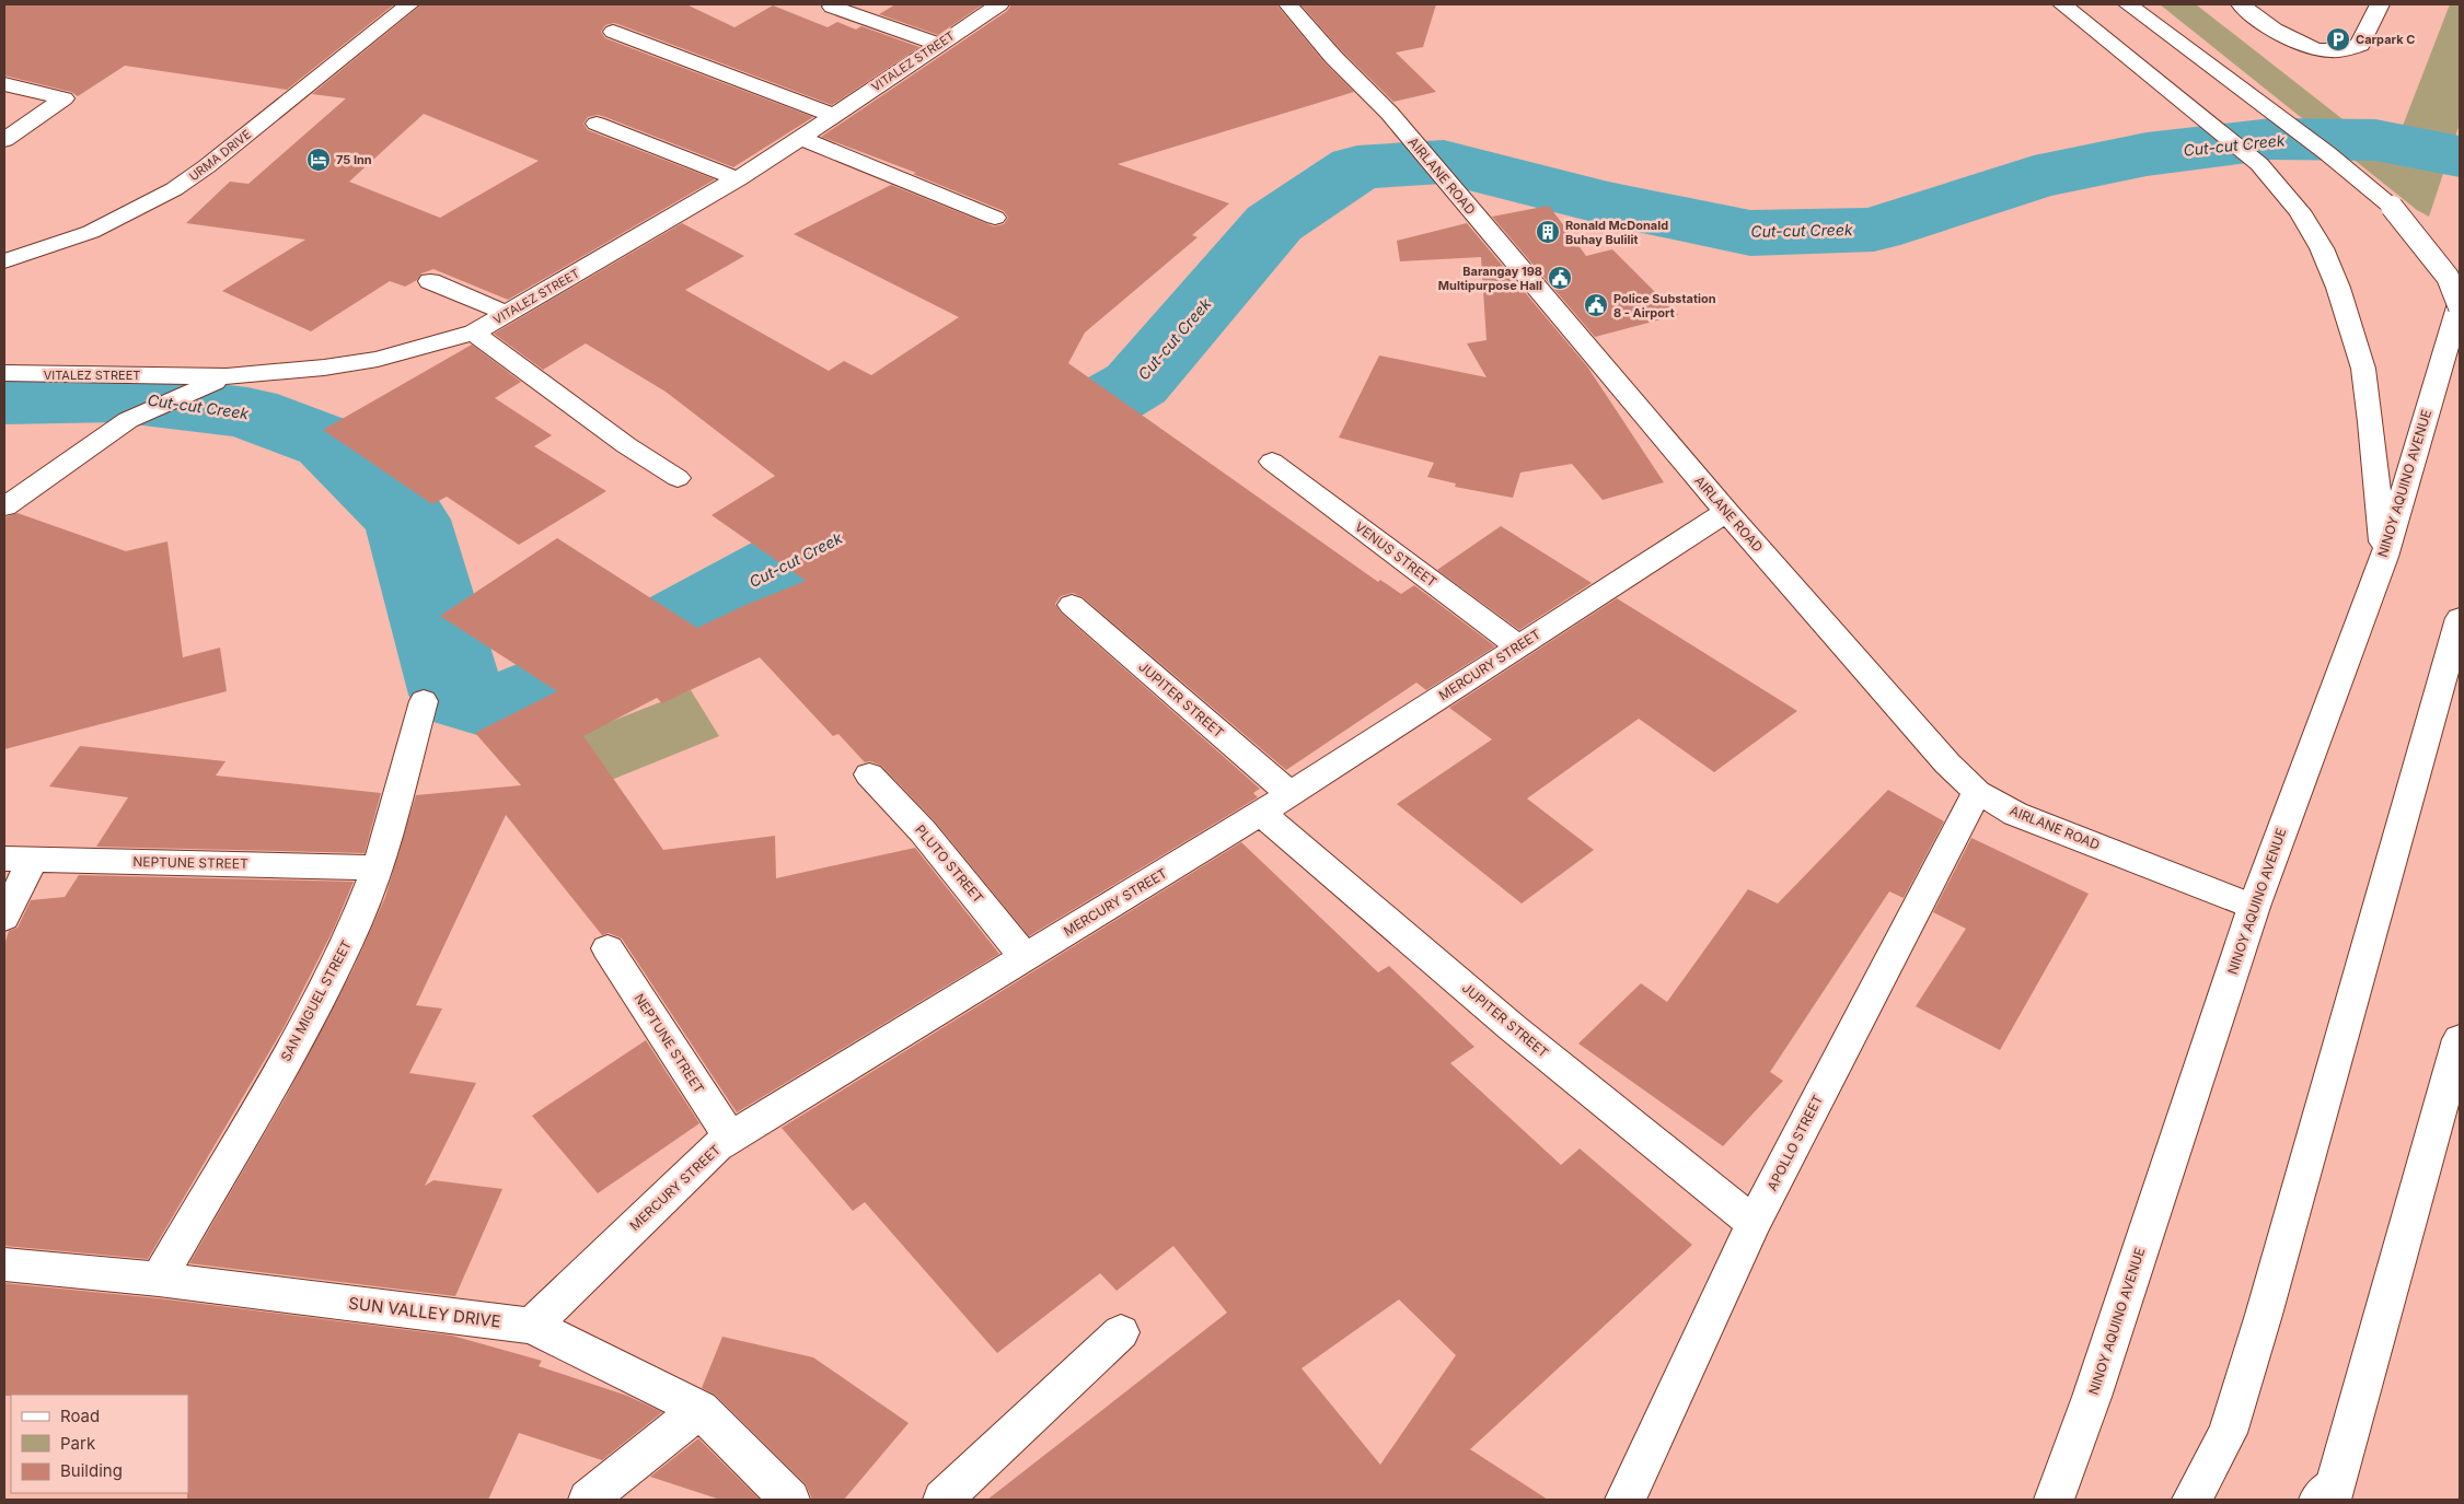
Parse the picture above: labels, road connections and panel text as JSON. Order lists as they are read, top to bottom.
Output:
{
  "streets": {
    "main road": [
      "VITALEZ STREET",
      "URMA DRIVE",
      "AIRLANE ROAD",
      "NINOY AQUINO AVENUE",
      "VENUS STREET",
      "MERCURY STREET",
      "JUPITER STREET",
      "NEPTUNE STREET",
      "PLUTO STREET",
      "SAN MIGUEL STREET",
      "APOLLO STREET",
      "SUN VALLEY DRIVE"
    ]
  },
  "crossings": [
    ["AIRLANE ROAD", "NINOY AQUINO AVENUE"],
    ["AIRLANE ROAD", "MERCURY STREET"],
    ["AIRLANE ROAD", "APOLLO STREET"],
    ["VENUS STREET", "MERCURY STREET"],
    ["MERCURY STREET", "JUPITER STREET"],
    ["MERCURY STREET", "NEPTUNE STREET"],
    ["MERCURY STREET", "PLUTO STREET"],
    ["MERCURY STREET", "SUN VALLEY DRIVE"],
    ["JUPITER STREET", "APOLLO STREET"],
    ["NEPTUNE STREET", "SAN MIGUEL STREET"],
    ["SAN MIGUEL STREET", "SUN VALLEY DRIVE"]
  ],
  "water": ["Cut-cut Creek"],
  "places": {
    "parking": ["Carpark C"],
    "hotel": ["75 Inn"],
    "building": ["Ronald McDonald Buhay Bulilit"],
    "public building": ["Barangay 198 Multipurpose Hall", "Police Substation 8 - Airport"]
  },
  "legend": ["Road", "Park", "Building"]
}
